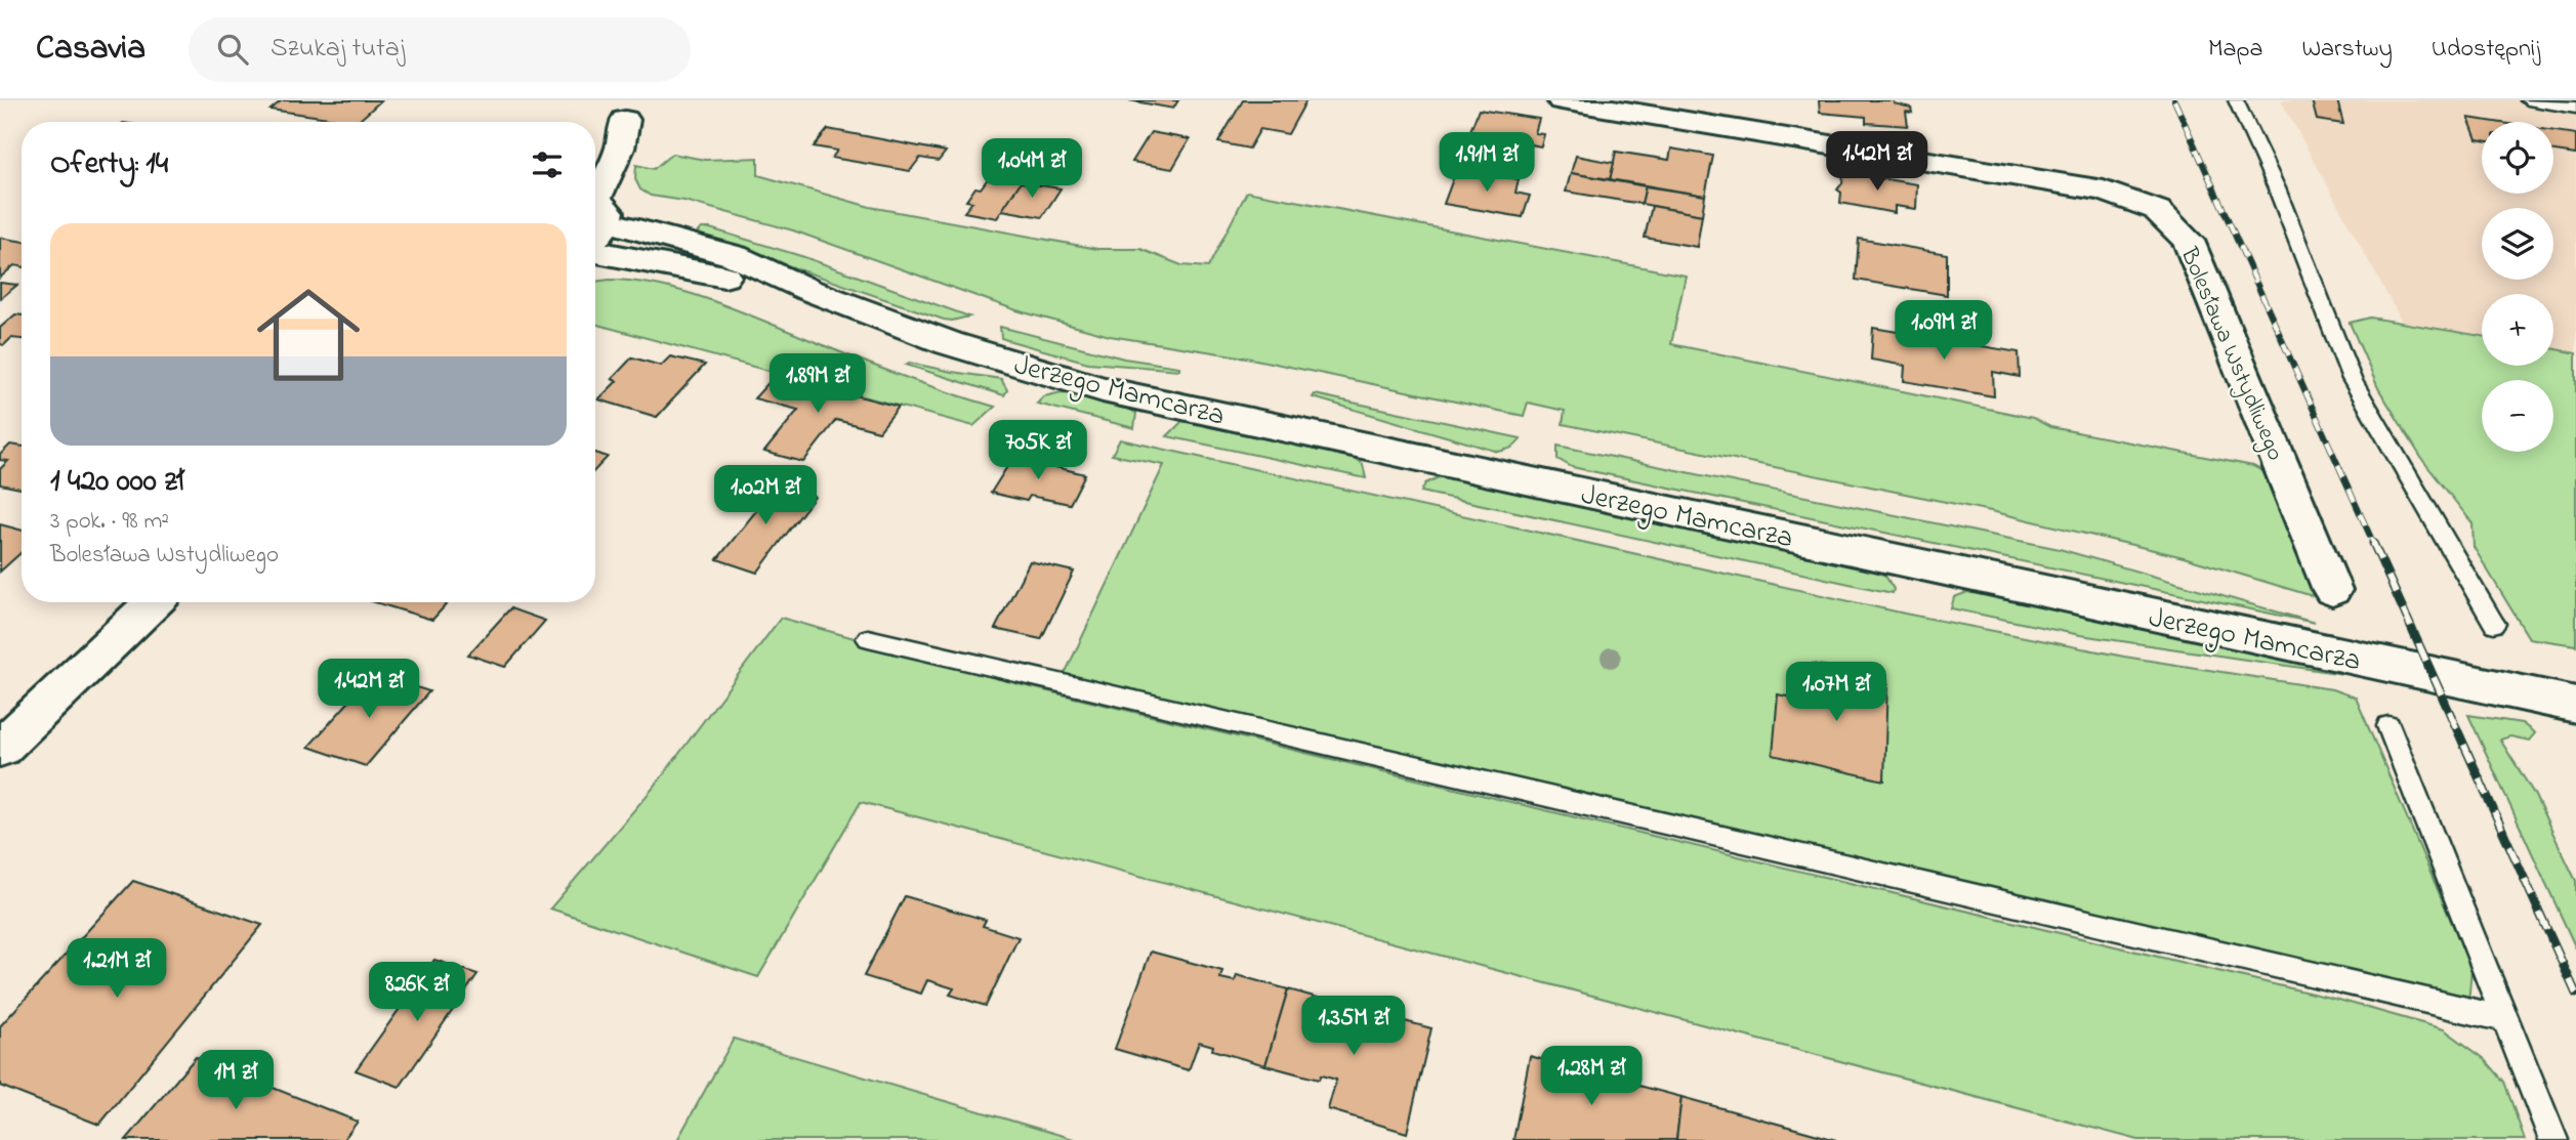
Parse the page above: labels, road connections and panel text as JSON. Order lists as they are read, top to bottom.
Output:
{
  "streets": {
    "street": ["Bolesława Wstydliwego", "Jerzego Mamcarza"]
  },
  "page": {
    "header": "Casavia",
    "search": "Szukaj tutaj",
    "nav": ["Mapa", "Warstwy", "Udostępnij"],
    "map_buttons": ["+", "−"],
    "heading": "Oferty: 14",
    "price": [
      "1.42M zł",
      "1.91M zł",
      "1.04M zł",
      "1.09M zł",
      "1.89M zł",
      "705K zł",
      "1.02M zł",
      "1.42M zł",
      "1.07M zł",
      "1.21M zł",
      "826K zł",
      "1.35M zł",
      "1.28M zł",
      "1M zł"
    ],
    "list": [
      {
        "name": "1 420 000 zł",
        "note": "3 pok. · 98 m² · Bolesława Wstydliwego"
      }
    ]
  }
}
